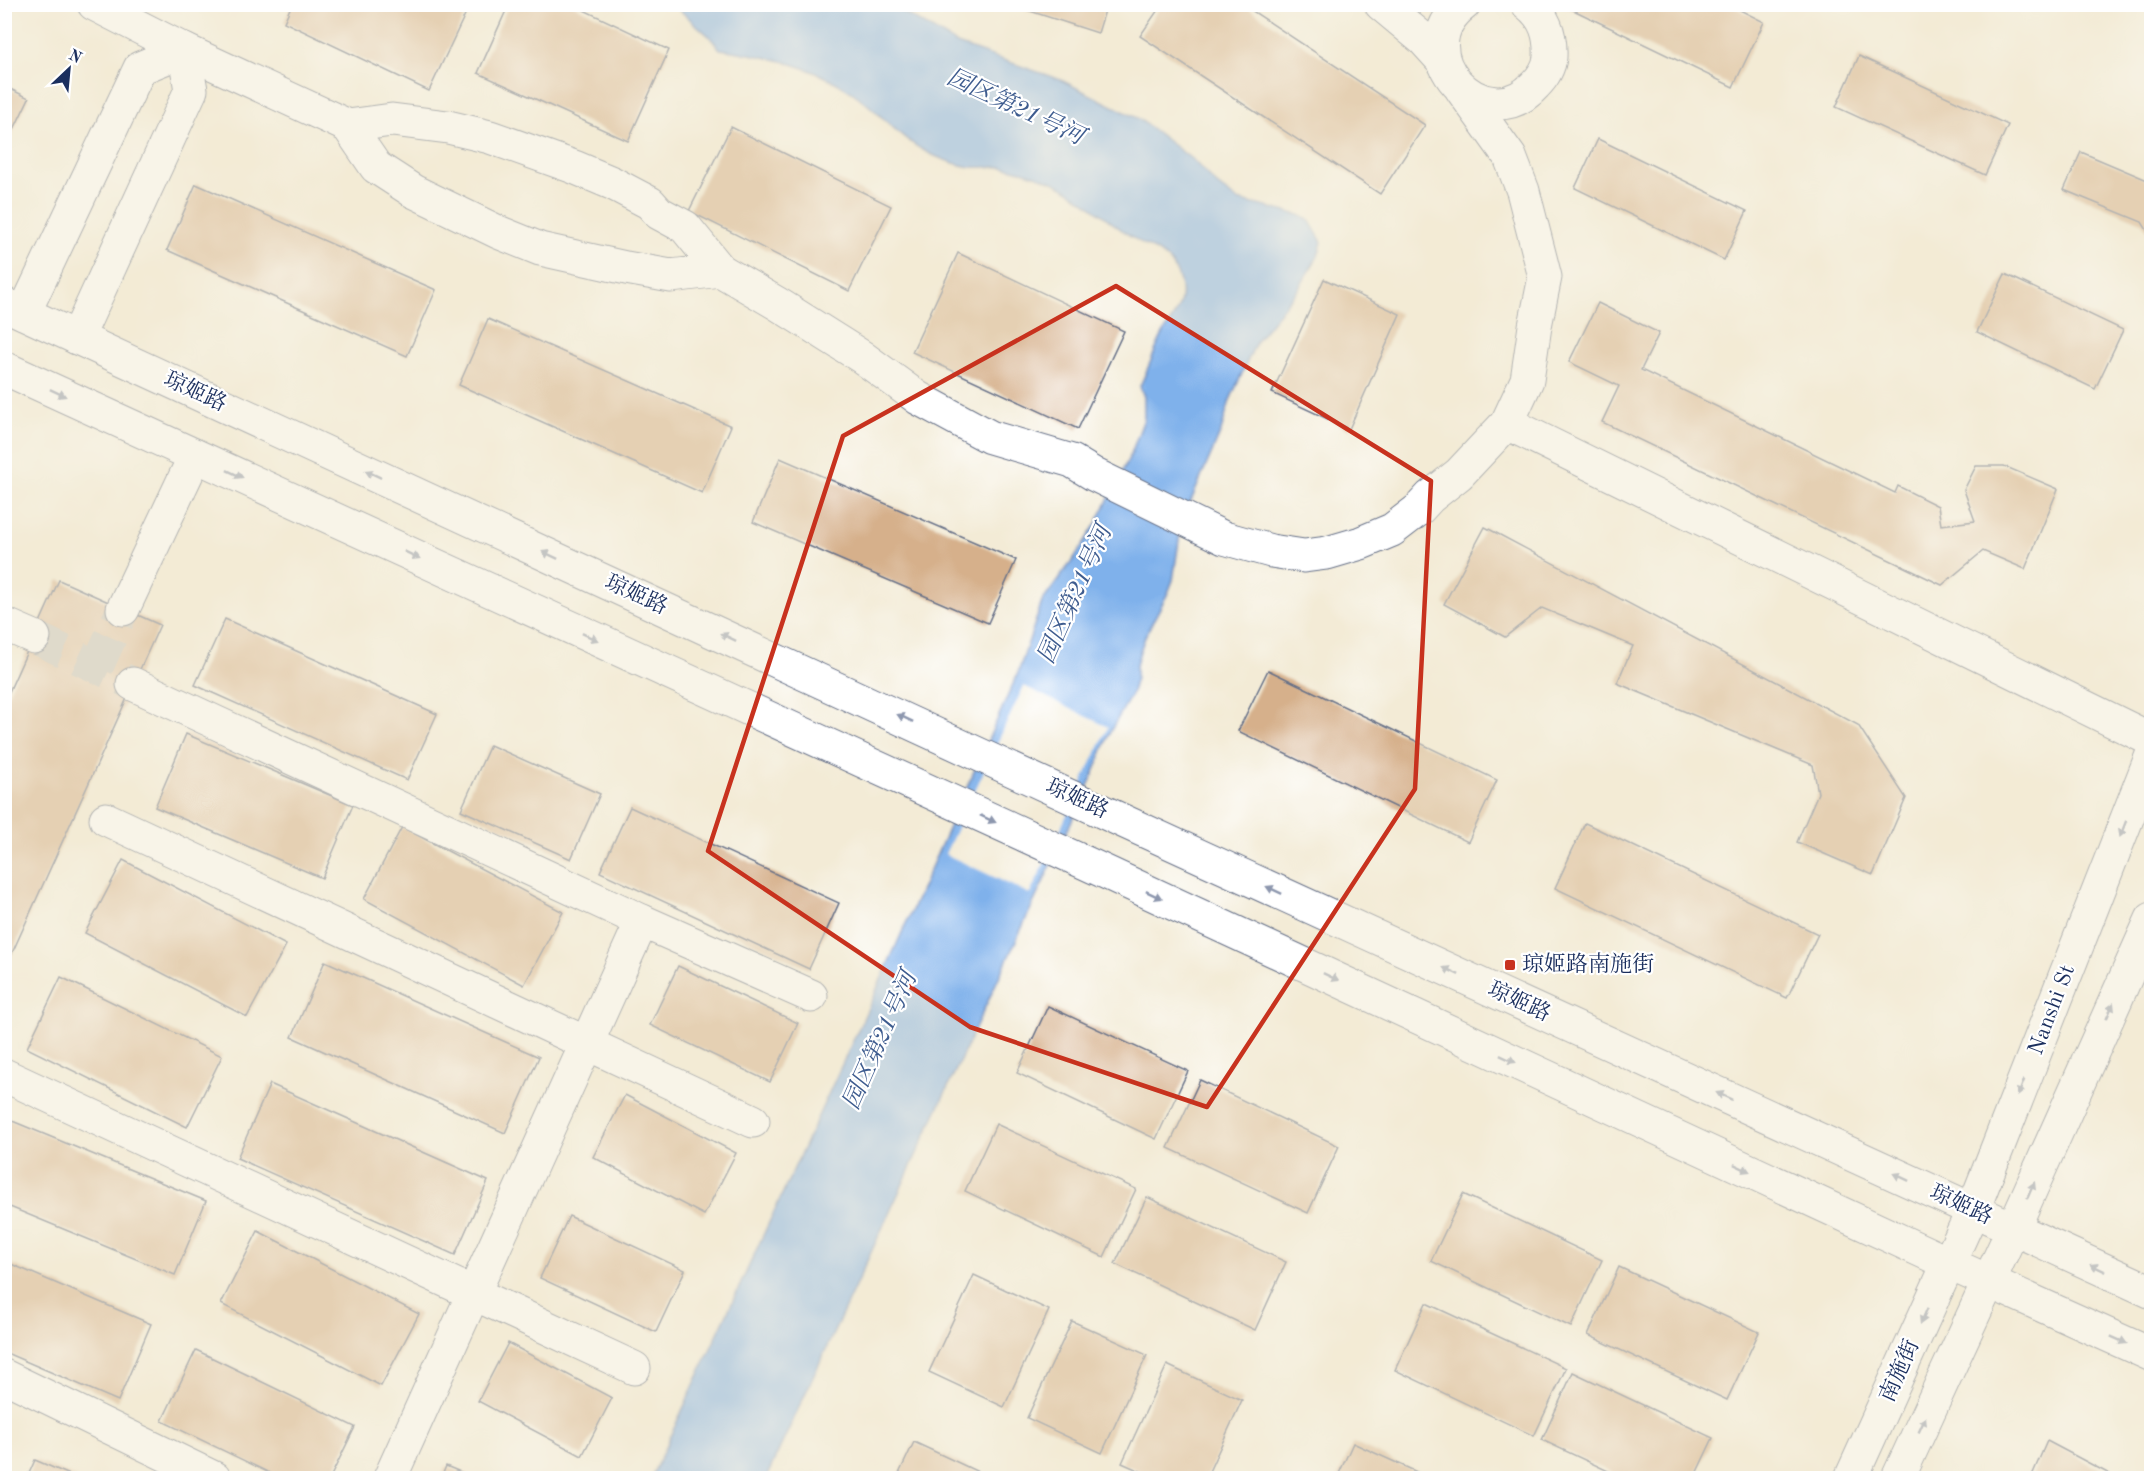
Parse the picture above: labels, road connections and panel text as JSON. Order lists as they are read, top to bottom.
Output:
{
  "streets": {
    "street": ["琼姬路", "Nanshi St", "南施街"]
  },
  "crossings": [
    ["琼姬路", "Nanshi St"],
    ["Nanshi St", "南施街"]
  ],
  "water": ["园区第21号河"],
  "places": {
    "transit": ["琼姬路南施街"]
  },
  "north": "top right"
}
